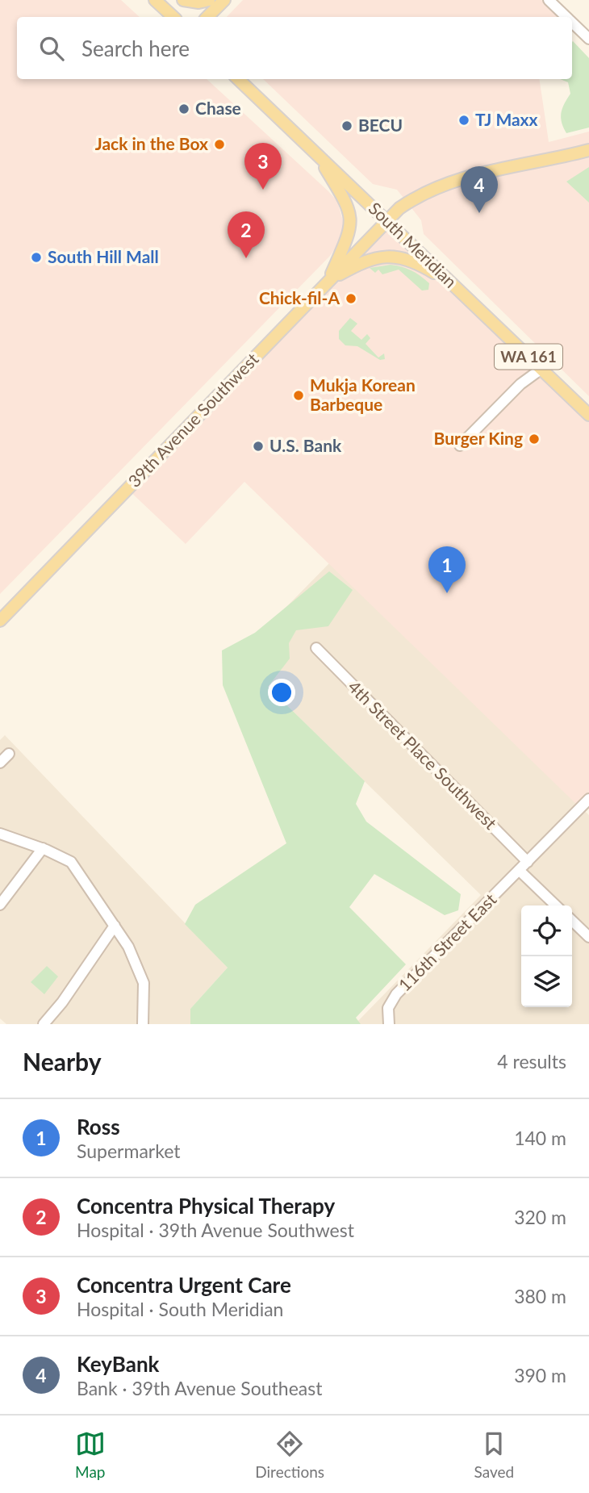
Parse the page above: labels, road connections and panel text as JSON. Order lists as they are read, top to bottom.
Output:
{
  "streets": {
    "main road": ["South Meridian", "WA 161", "39th Avenue Southwest"],
    "street": ["4th Street Place Southwest", "116th Street East"]
  },
  "crossings": [
    ["South Meridian", "39th Avenue Southwest"],
    ["4th Street Place Southwest", "116th Street East"]
  ],
  "places": [
    "Chase",
    "TJ Maxx",
    "BECU",
    "Jack in the Box",
    "South Hill Mall",
    "Chick-fil-A",
    "Mukja Korean Barbeque",
    "Burger King",
    "U.S. Bank"
  ],
  "page": {
    "search": "Search here",
    "pins": [
      "3",
      "4",
      "2",
      "1"
    ],
    "heading": ["Nearby", "4 results"],
    "list": [
      {
        "mark": "1",
        "name": "Ross",
        "note": "Supermarket",
        "value": "140 m"
      },
      {
        "mark": "2",
        "name": "Concentra Physical Therapy",
        "note": "Hospital · 39th Avenue Southwest",
        "value": "320 m"
      },
      {
        "mark": "3",
        "name": "Concentra Urgent Care",
        "note": "Hospital · South Meridian",
        "value": "380 m"
      },
      {
        "mark": "4",
        "name": "KeyBank",
        "note": "Bank · 39th Avenue Southeast",
        "value": "390 m"
      }
    ],
    "nav": ["Map", "Directions", "Saved"]
  }
}
